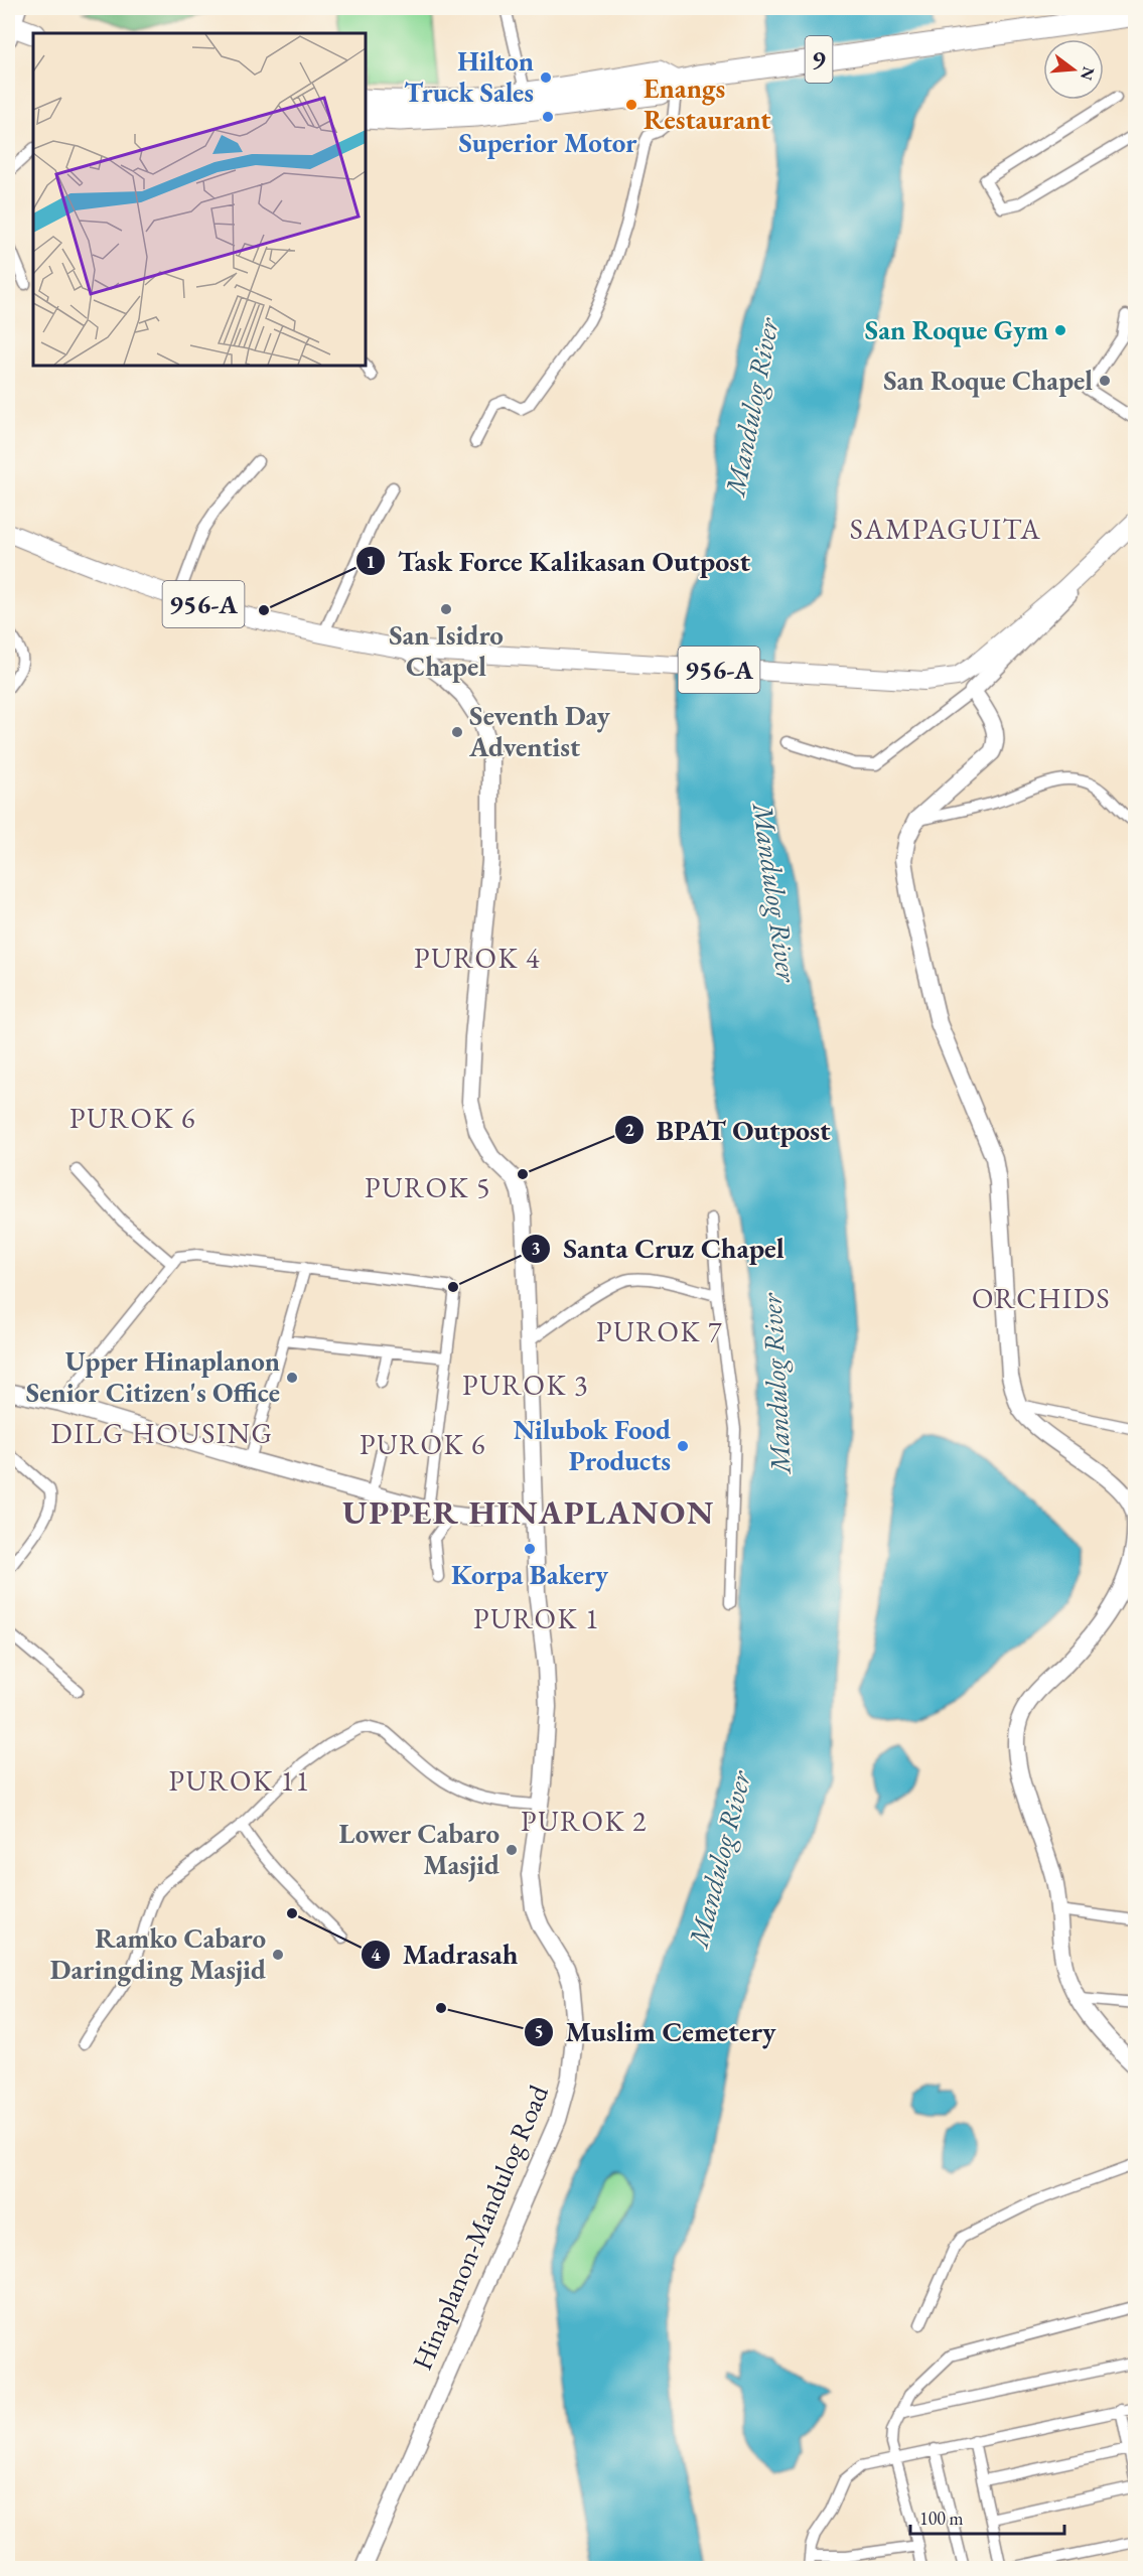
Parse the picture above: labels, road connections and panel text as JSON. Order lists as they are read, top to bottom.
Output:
{
  "streets": {
    "highway": ["9"],
    "main road": ["956-A"],
    "street": ["Hinaplanon-Mandulog Road"]
  },
  "crossings": [
    ["956-A", "Hinaplanon-Mandulog Road"]
  ],
  "districts": [
    "SAMPAGUITA",
    "PUROK 4",
    "PUROK 6",
    "PUROK 5",
    "ORCHIDS",
    "PUROK 7",
    "PUROK 3",
    "DILG HOUSING",
    "PUROK 6",
    "UPPER HINAPLANON",
    "PUROK 1",
    "PUROK 11",
    "PUROK 2"
  ],
  "water": ["Mandulog River"],
  "places": [
    "Hilton Truck Sales",
    "Enangs Restaurant",
    "Superior Motor",
    "San Roque Gym",
    "San Roque Chapel",
    "San Isidro Chapel",
    "Task Force Kalikasan Outpost",
    "Seventh Day Adventist",
    "BPAT Outpost",
    "Santa Cruz Chapel",
    "Upper Hinaplanon Senior Citizen's Office",
    "Nilubok Food Products",
    "Korpa Bakery",
    "Lower Cabaro Masjid",
    "Madrasah",
    "Ramko Cabaro Daringding Masjid",
    "Muslim Cemetery"
  ],
  "scale_bar": "100 m",
  "north": "right"
}
